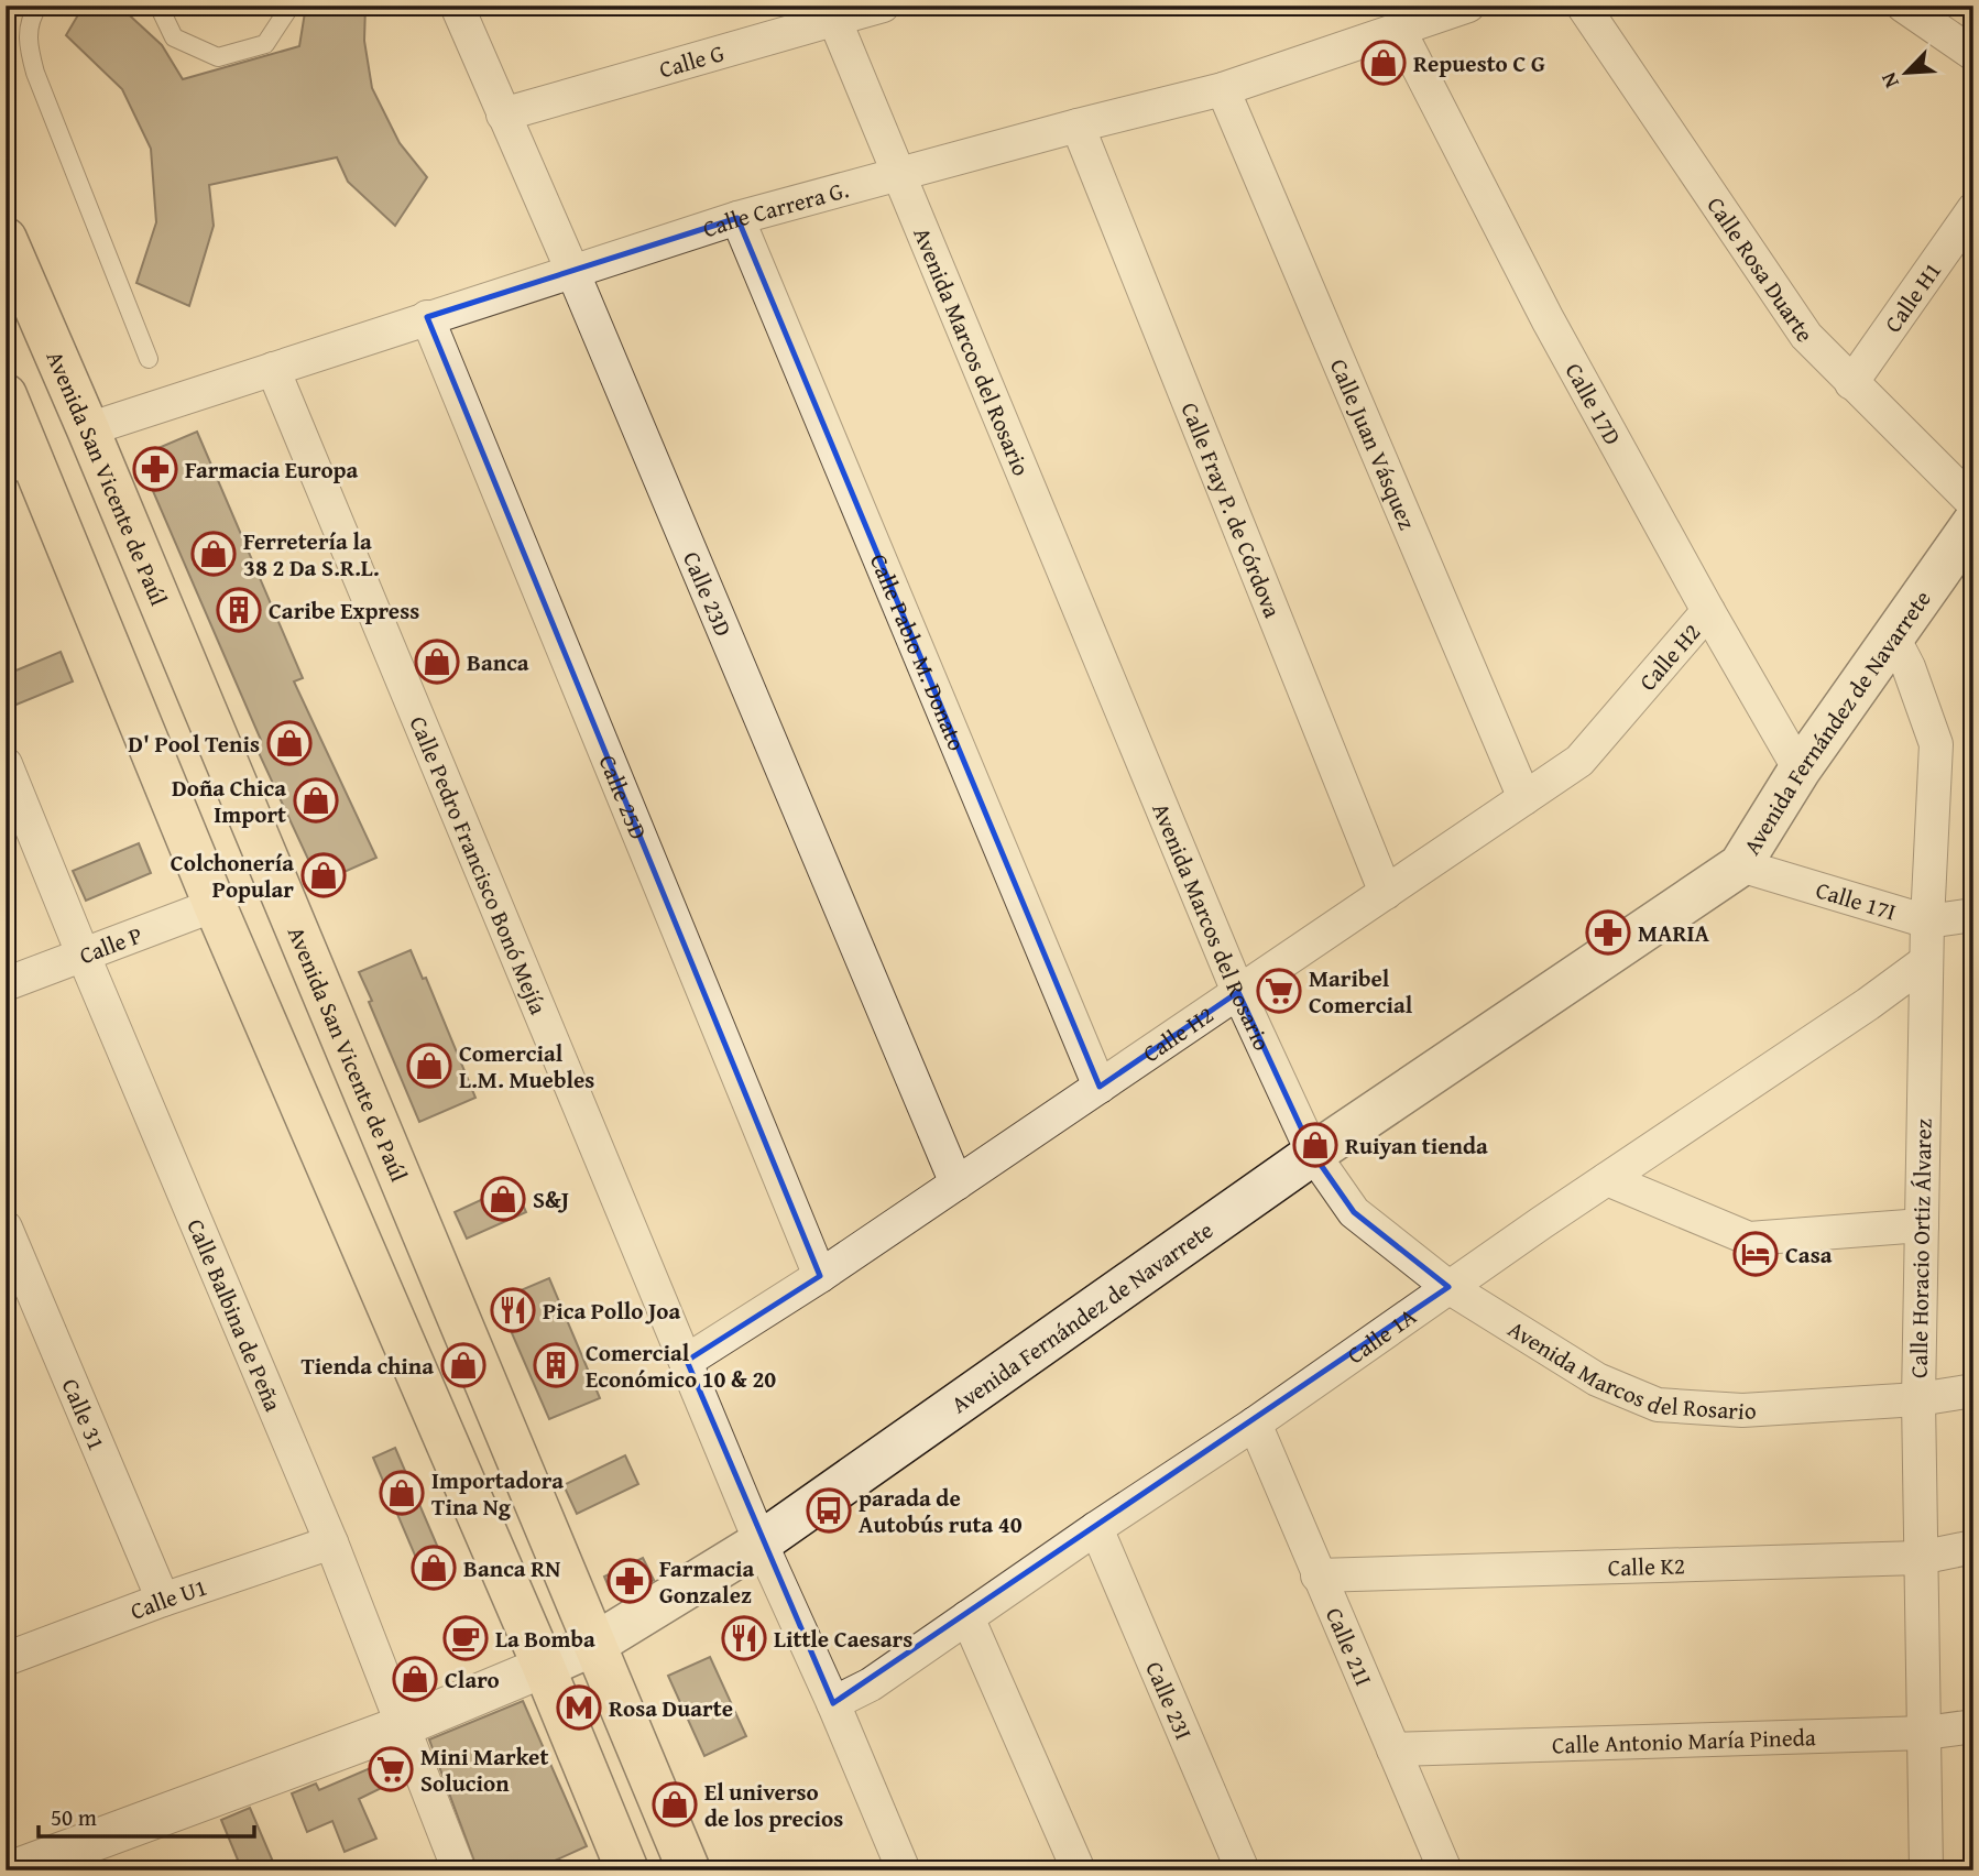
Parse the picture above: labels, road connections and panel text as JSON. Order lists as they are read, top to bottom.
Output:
{
  "streets": {
    "main road": ["Avenida San Vicente de Paúl", "Avenida Fernández de Navarrete"],
    "street": [
      "Calle G",
      "Calle Carrera G.",
      "Calle Rosa Duarte",
      "Calle H1",
      "Avenida Marcos del Rosario",
      "Calle 17D",
      "Calle Juan Vásquez",
      "Calle Fray P. de Córdova",
      "Calle 23D",
      "Calle Pablo M. Donato",
      "Calle H2",
      "Calle 25D",
      "Calle Pedro Francisco Bonó Mejía",
      "Calle 17I",
      "Calle P",
      "Calle Horacio Ortiz Álvarez",
      "Calle Balbina de Peña",
      "Calle 1A",
      "Calle 31",
      "Calle K2",
      "Calle U1",
      "Calle 21I",
      "Calle 23I",
      "Calle Antonio María Pineda"
    ]
  },
  "crossings": [
    ["Calle G", "Avenida Marcos del Rosario"],
    ["Calle G", "Calle 23D"],
    ["Calle Carrera G.", "Avenida Marcos del Rosario"],
    ["Calle Carrera G.", "Calle 17D"],
    ["Calle Carrera G.", "Calle Juan Vásquez"],
    ["Calle Carrera G.", "Avenida San Vicente de Paúl"],
    ["Calle Carrera G.", "Calle Fray P. de Córdova"],
    ["Calle Carrera G.", "Calle 23D"],
    ["Calle Carrera G.", "Calle Pablo M. Donato"],
    ["Calle Carrera G.", "Calle 25D"],
    ["Calle Carrera G.", "Calle Pedro Francisco Bonó Mejía"],
    ["Calle Rosa Duarte", "Calle H1"],
    ["Avenida Marcos del Rosario", "Calle H2"],
    ["Avenida Marcos del Rosario", "Avenida Fernández de Navarrete"],
    ["Avenida Marcos del Rosario", "Calle Horacio Ortiz Álvarez"],
    ["Avenida Marcos del Rosario", "Calle 1A"],
    ["Calle 17D", "Calle H2"],
    ["Calle 17D", "Avenida Fernández de Navarrete"],
    ["Calle Juan Vásquez", "Calle H2"],
    ["Avenida San Vicente de Paúl", "Avenida Fernández de Navarrete"],
    ["Calle Fray P. de Córdova", "Calle H2"],
    ["Calle 23D", "Calle H2"],
    ["Calle Pablo M. Donato", "Calle H2"],
    ["Calle H2", "Calle 25D"],
    ["Calle H2", "Calle Pedro Francisco Bonó Mejía"],
    ["Avenida Fernández de Navarrete", "Calle Pedro Francisco Bonó Mejía"],
    ["Avenida Fernández de Navarrete", "Calle 17I"],
    ["Avenida Fernández de Navarrete", "Calle Horacio Ortiz Álvarez"],
    ["Avenida Fernández de Navarrete", "Calle Balbina de Peña"],
    ["Calle Pedro Francisco Bonó Mejía", "Calle 1A"],
    ["Calle 17I", "Calle Horacio Ortiz Álvarez"],
    ["Calle P", "Calle Balbina de Peña"],
    ["Calle Horacio Ortiz Álvarez", "Calle 1A"],
    ["Calle Horacio Ortiz Álvarez", "Calle K2"],
    ["Calle Horacio Ortiz Álvarez", "Calle Antonio María Pineda"],
    ["Calle Balbina de Peña", "Calle U1"],
    ["Calle 1A", "Calle 21I"],
    ["Calle 1A", "Calle 23I"],
    ["Calle 31", "Calle U1"],
    ["Calle K2", "Calle 21I"],
    ["Calle 21I", "Calle Antonio María Pineda"]
  ],
  "places": {
    "shop": [
      "Repuesto C G",
      "Ferretería la 38 2 Da S.R.L.",
      "Banca",
      "D' Pool Tenis",
      "Doña Chica Import",
      "Colchonería Popular",
      "Comercial L.M. Muebles",
      "Ruiyan tienda",
      "S&J",
      "Tienda china",
      "Importadora Tina Ng",
      "Banca RN",
      "Claro",
      "El universo de los precios"
    ],
    "pharmacy": ["Farmacia Europa", "MARIA", "Farmacia Gonzalez"],
    "building": ["Caribe Express", "Comercial Económico 10 & 20"],
    "supermarket": ["Maribel Comercial", "Mini Market Solucion"],
    "hotel": ["Casa"],
    "restaurant": ["Pica Pollo Joa", "Little Caesars"],
    "bus stop": ["parada de Autobús ruta 40"],
    "cafe": ["La Bomba"],
    "metro station": ["Rosa Duarte"]
  },
  "scale_bar": "50 m",
  "north": "bottom left"
}
